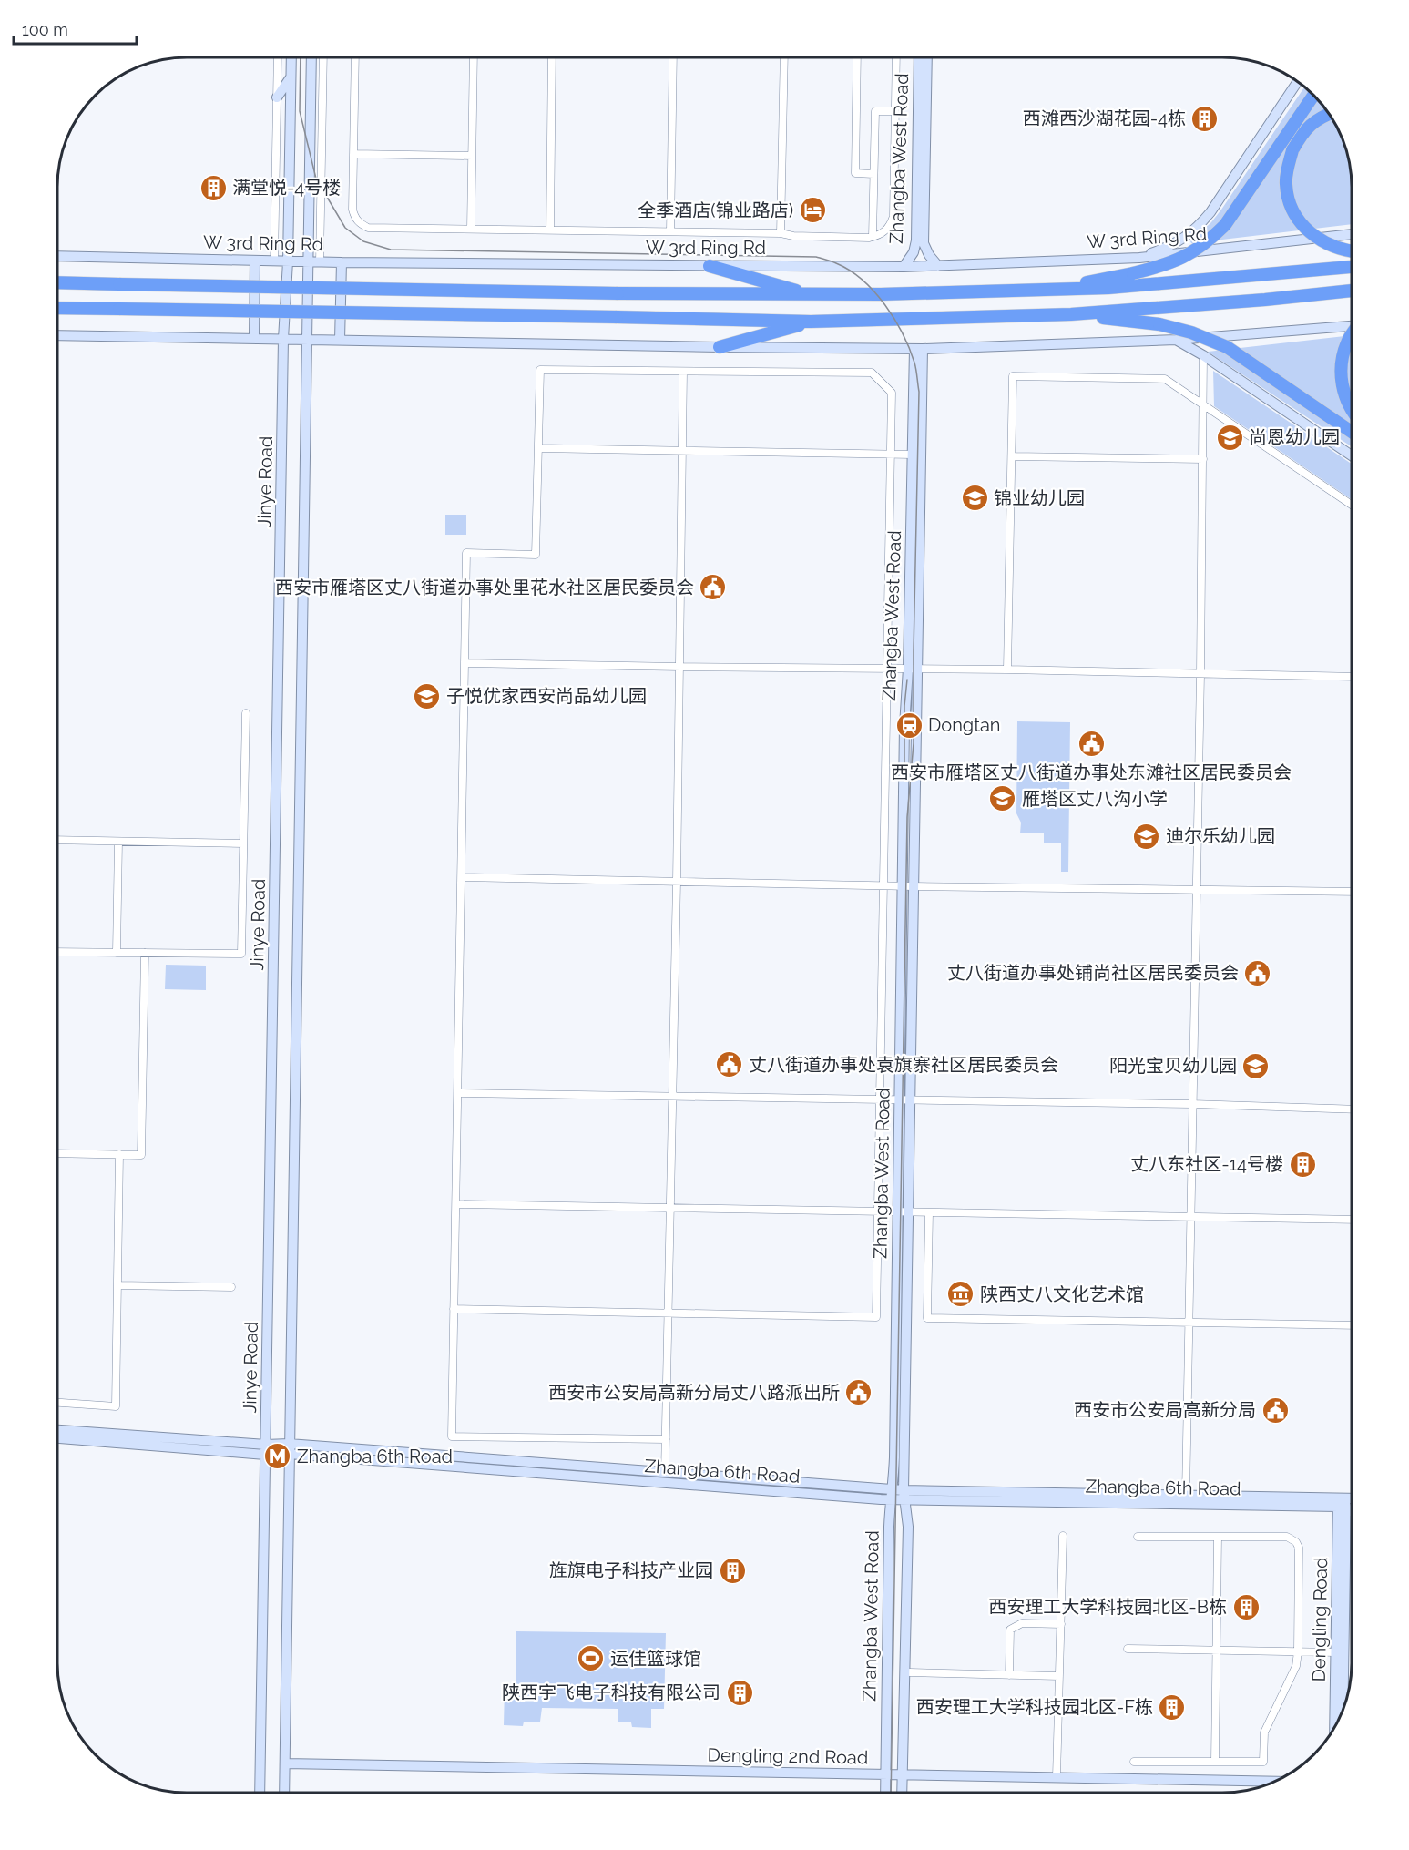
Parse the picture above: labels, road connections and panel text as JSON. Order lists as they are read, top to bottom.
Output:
{
  "streets": {
    "main road": [
      "Zhangba West Road",
      "W 3rd Ring Rd",
      "Jinye Road",
      "Zhangba 6th Road",
      "Dengling Road",
      "Dengling 2nd Road"
    ]
  },
  "crossings": [
    ["Zhangba West Road", "W 3rd Ring Rd"],
    ["Zhangba West Road", "Zhangba 6th Road"],
    ["Zhangba West Road", "Dengling 2nd Road"],
    ["W 3rd Ring Rd", "Jinye Road"],
    ["Jinye Road", "Zhangba 6th Road"],
    ["Zhangba 6th Road", "Dengling Road"]
  ],
  "places": {
    "building": [
      "西滩西沙湖花园-4栋",
      "满堂悦-4号楼",
      "丈八东社区-14号楼",
      "旌旗电子科技产业园",
      "西安理工大学科技园北区-B栋",
      "陕西宇飞电子科技有限公司",
      "西安理工大学科技园北区-F栋"
    ],
    "hotel": ["全季酒店(锦业路店)"],
    "school or university": [
      "尚恩幼儿园",
      "锦业幼儿园",
      "子悦优家西安尚品幼儿园",
      "雁塔区丈八沟小学",
      "迪尔乐幼儿园",
      "阳光宝贝幼儿园"
    ],
    "public building": [
      "西安市雁塔区丈八街道办事处里花水社区居民委员会",
      "西安市雁塔区丈八街道办事处东滩社区居民委员会",
      "丈八街道办事处铺尚社区居民委员会",
      "丈八街道办事处袁旗寨社区居民委员会",
      "西安市公安局高新分局丈八路派出所",
      "西安市公安局高新分局"
    ],
    "station": ["Dongtan"],
    "museum": ["陕西丈八文化艺术馆"],
    "metro station": ["Zhangba 6th Road"],
    "sports": ["运佳篮球馆"]
  },
  "scale_bar": "100 m"
}
